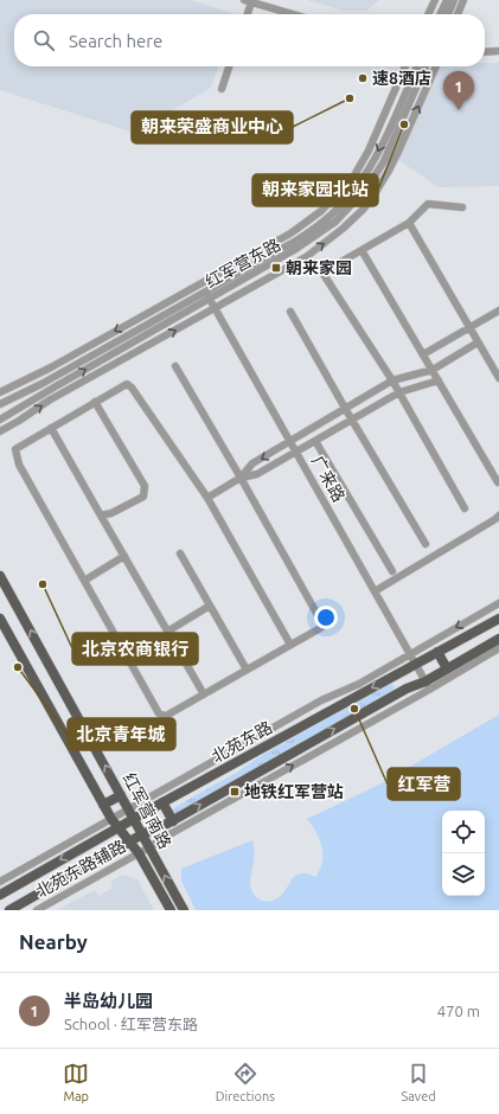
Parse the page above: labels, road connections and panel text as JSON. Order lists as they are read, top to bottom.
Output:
{
  "streets": {
    "main road": ["北苑东路", "红军营南路"],
    "street": ["红军营东路", "广来路", "北苑东路辅路"]
  },
  "crossings": [
    ["红军营东路", "广来路"],
    ["广来路", "北苑东路"],
    ["广来路", "北苑东路辅路"],
    ["北苑东路", "红军营南路"],
    ["北苑东路", "北苑东路辅路"],
    ["红军营南路", "北苑东路辅路"]
  ],
  "places": {
    "other": [
      "速8酒店",
      "朝来荣盛商业中心",
      "朝来家园北站",
      "北京农商银行",
      "北京青年城",
      "红军营"
    ],
    "transit": ["朝来家园", "地铁红军营站"]
  },
  "page": {
    "search": "Search here",
    "pins": "1",
    "heading": "Nearby",
    "list": [
      {
        "mark": "1",
        "name": "半岛幼儿园",
        "note": "School · 红军营东路",
        "value": "470 m"
      }
    ],
    "nav": ["Map", "Directions", "Saved"]
  }
}
